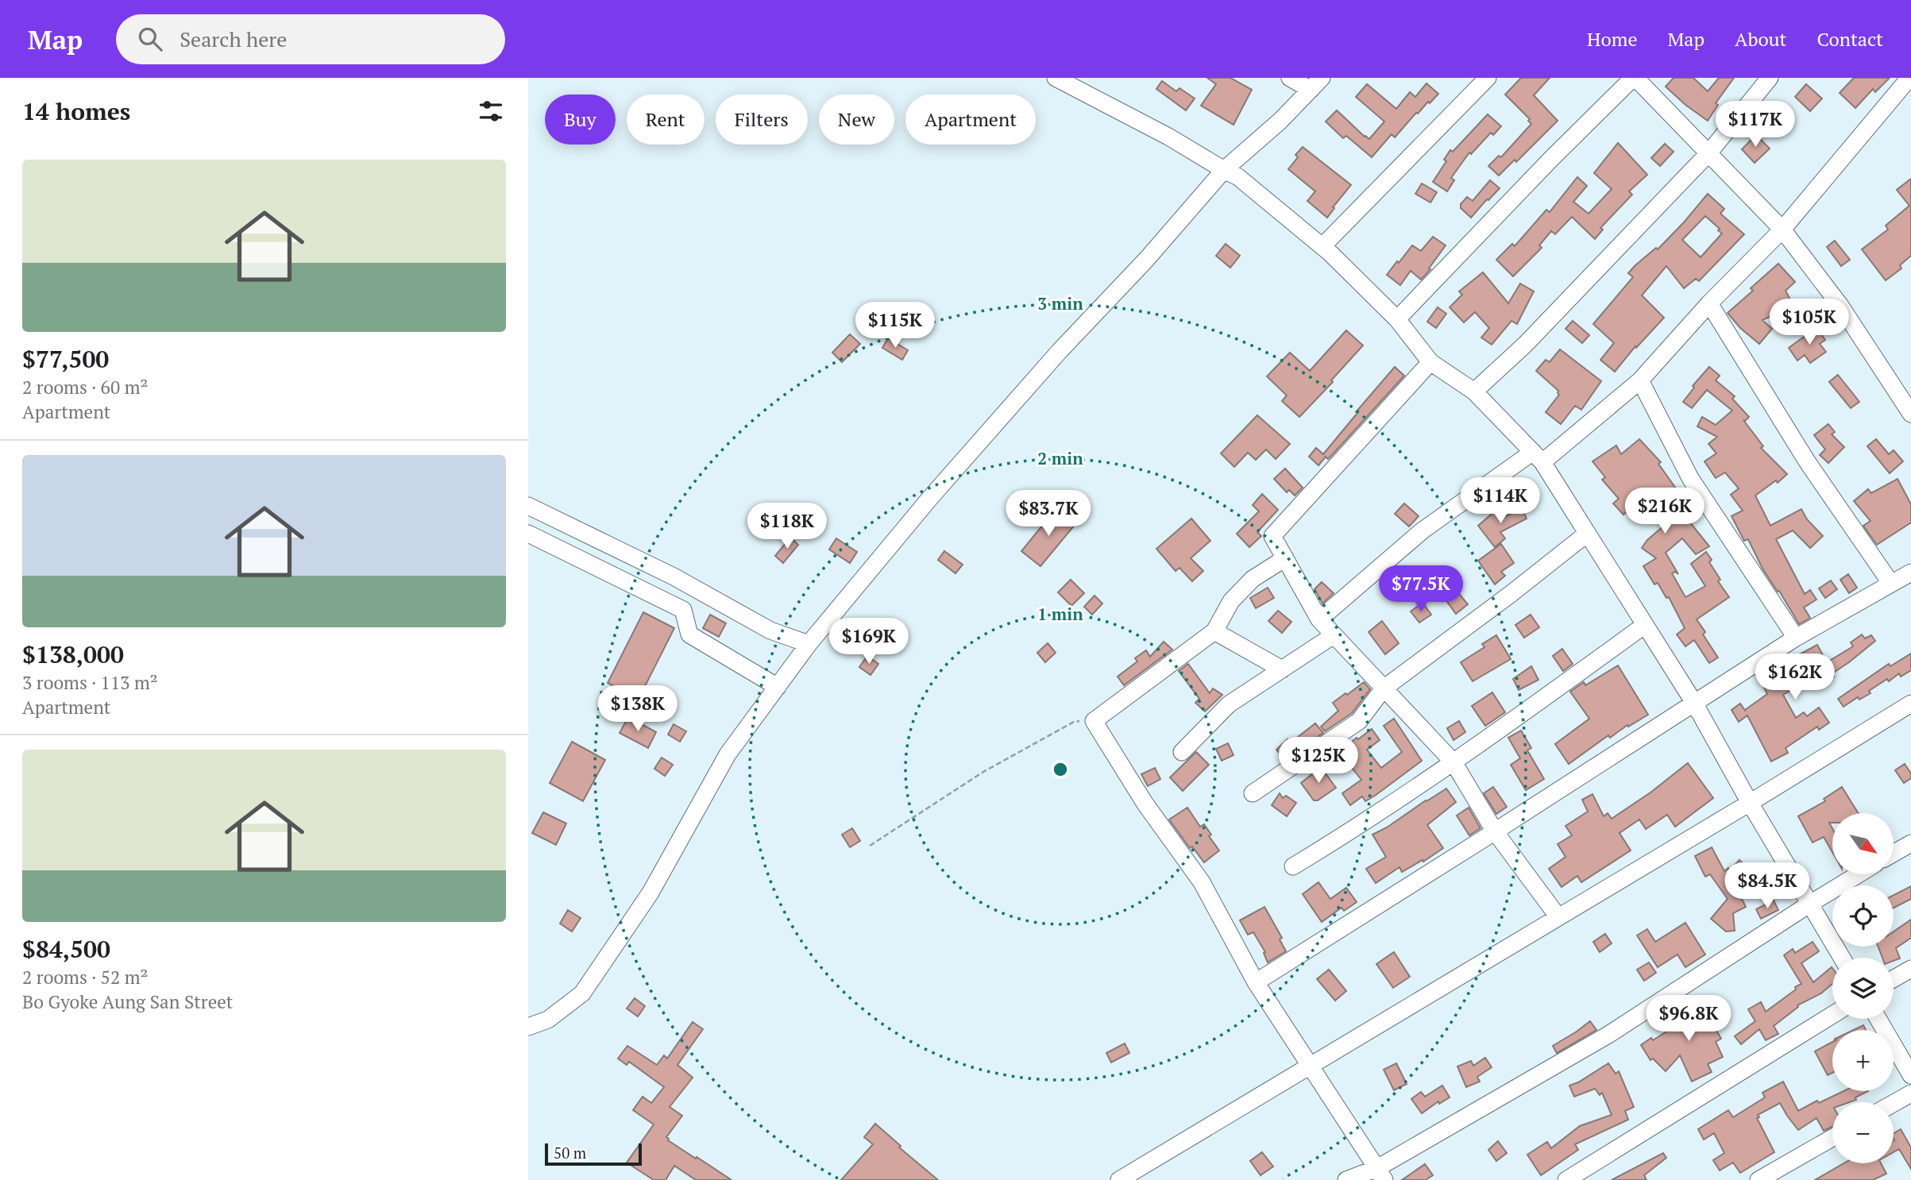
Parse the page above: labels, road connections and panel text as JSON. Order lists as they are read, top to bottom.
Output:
{
  "scale_bar": "50 m",
  "north": "bottom right",
  "page": {
    "header": "Map",
    "search": "Search here",
    "nav": [
      "Home",
      "Map",
      "About",
      "Contact"
    ],
    "heading": "14 homes",
    "chip": [
      "Buy",
      "Rent",
      "Filters",
      "New",
      "Apartment"
    ],
    "price": [
      "$117K",
      "$105K",
      "$115K",
      "$114K",
      "$216K",
      "$83.7K",
      "$118K",
      "$77.5K",
      "$169K",
      "$162K",
      "$138K",
      "$125K",
      "$84.5K",
      "$96.8K"
    ],
    "list": [
      {
        "name": "$77,500",
        "note": "2 rooms · 60 m² · Apartment"
      },
      {
        "name": "$138,000",
        "note": "3 rooms · 113 m² · Apartment"
      },
      {
        "name": "$84,500",
        "note": "2 rooms · 52 m² · Bo Gyoke Aung San Street"
      }
    ],
    "map_buttons": ["+", "−"],
    "scale": "50 m"
  },
  "rings": ["3 min", "2 min", "1 min"]
}
